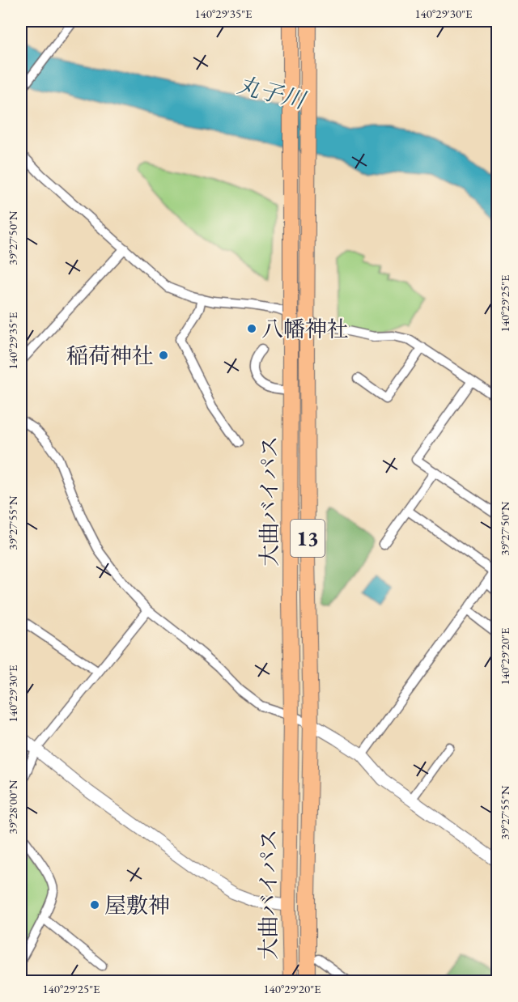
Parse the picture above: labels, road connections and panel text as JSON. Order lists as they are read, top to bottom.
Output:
{
  "streets": {
    "highway": ["大曲バイパス", "13"]
  },
  "water": ["丸子川"],
  "places": ["八幡神社", "稲荷神社", "屋敷神"],
  "coordinates": [
    "140°29'35\"E",
    "140°29'30\"E",
    "39°27'50\"N",
    "140°29'25\"E",
    "39°27'55\"N",
    "140°29'20\"E",
    "39°28'00\"N"
  ]
}
